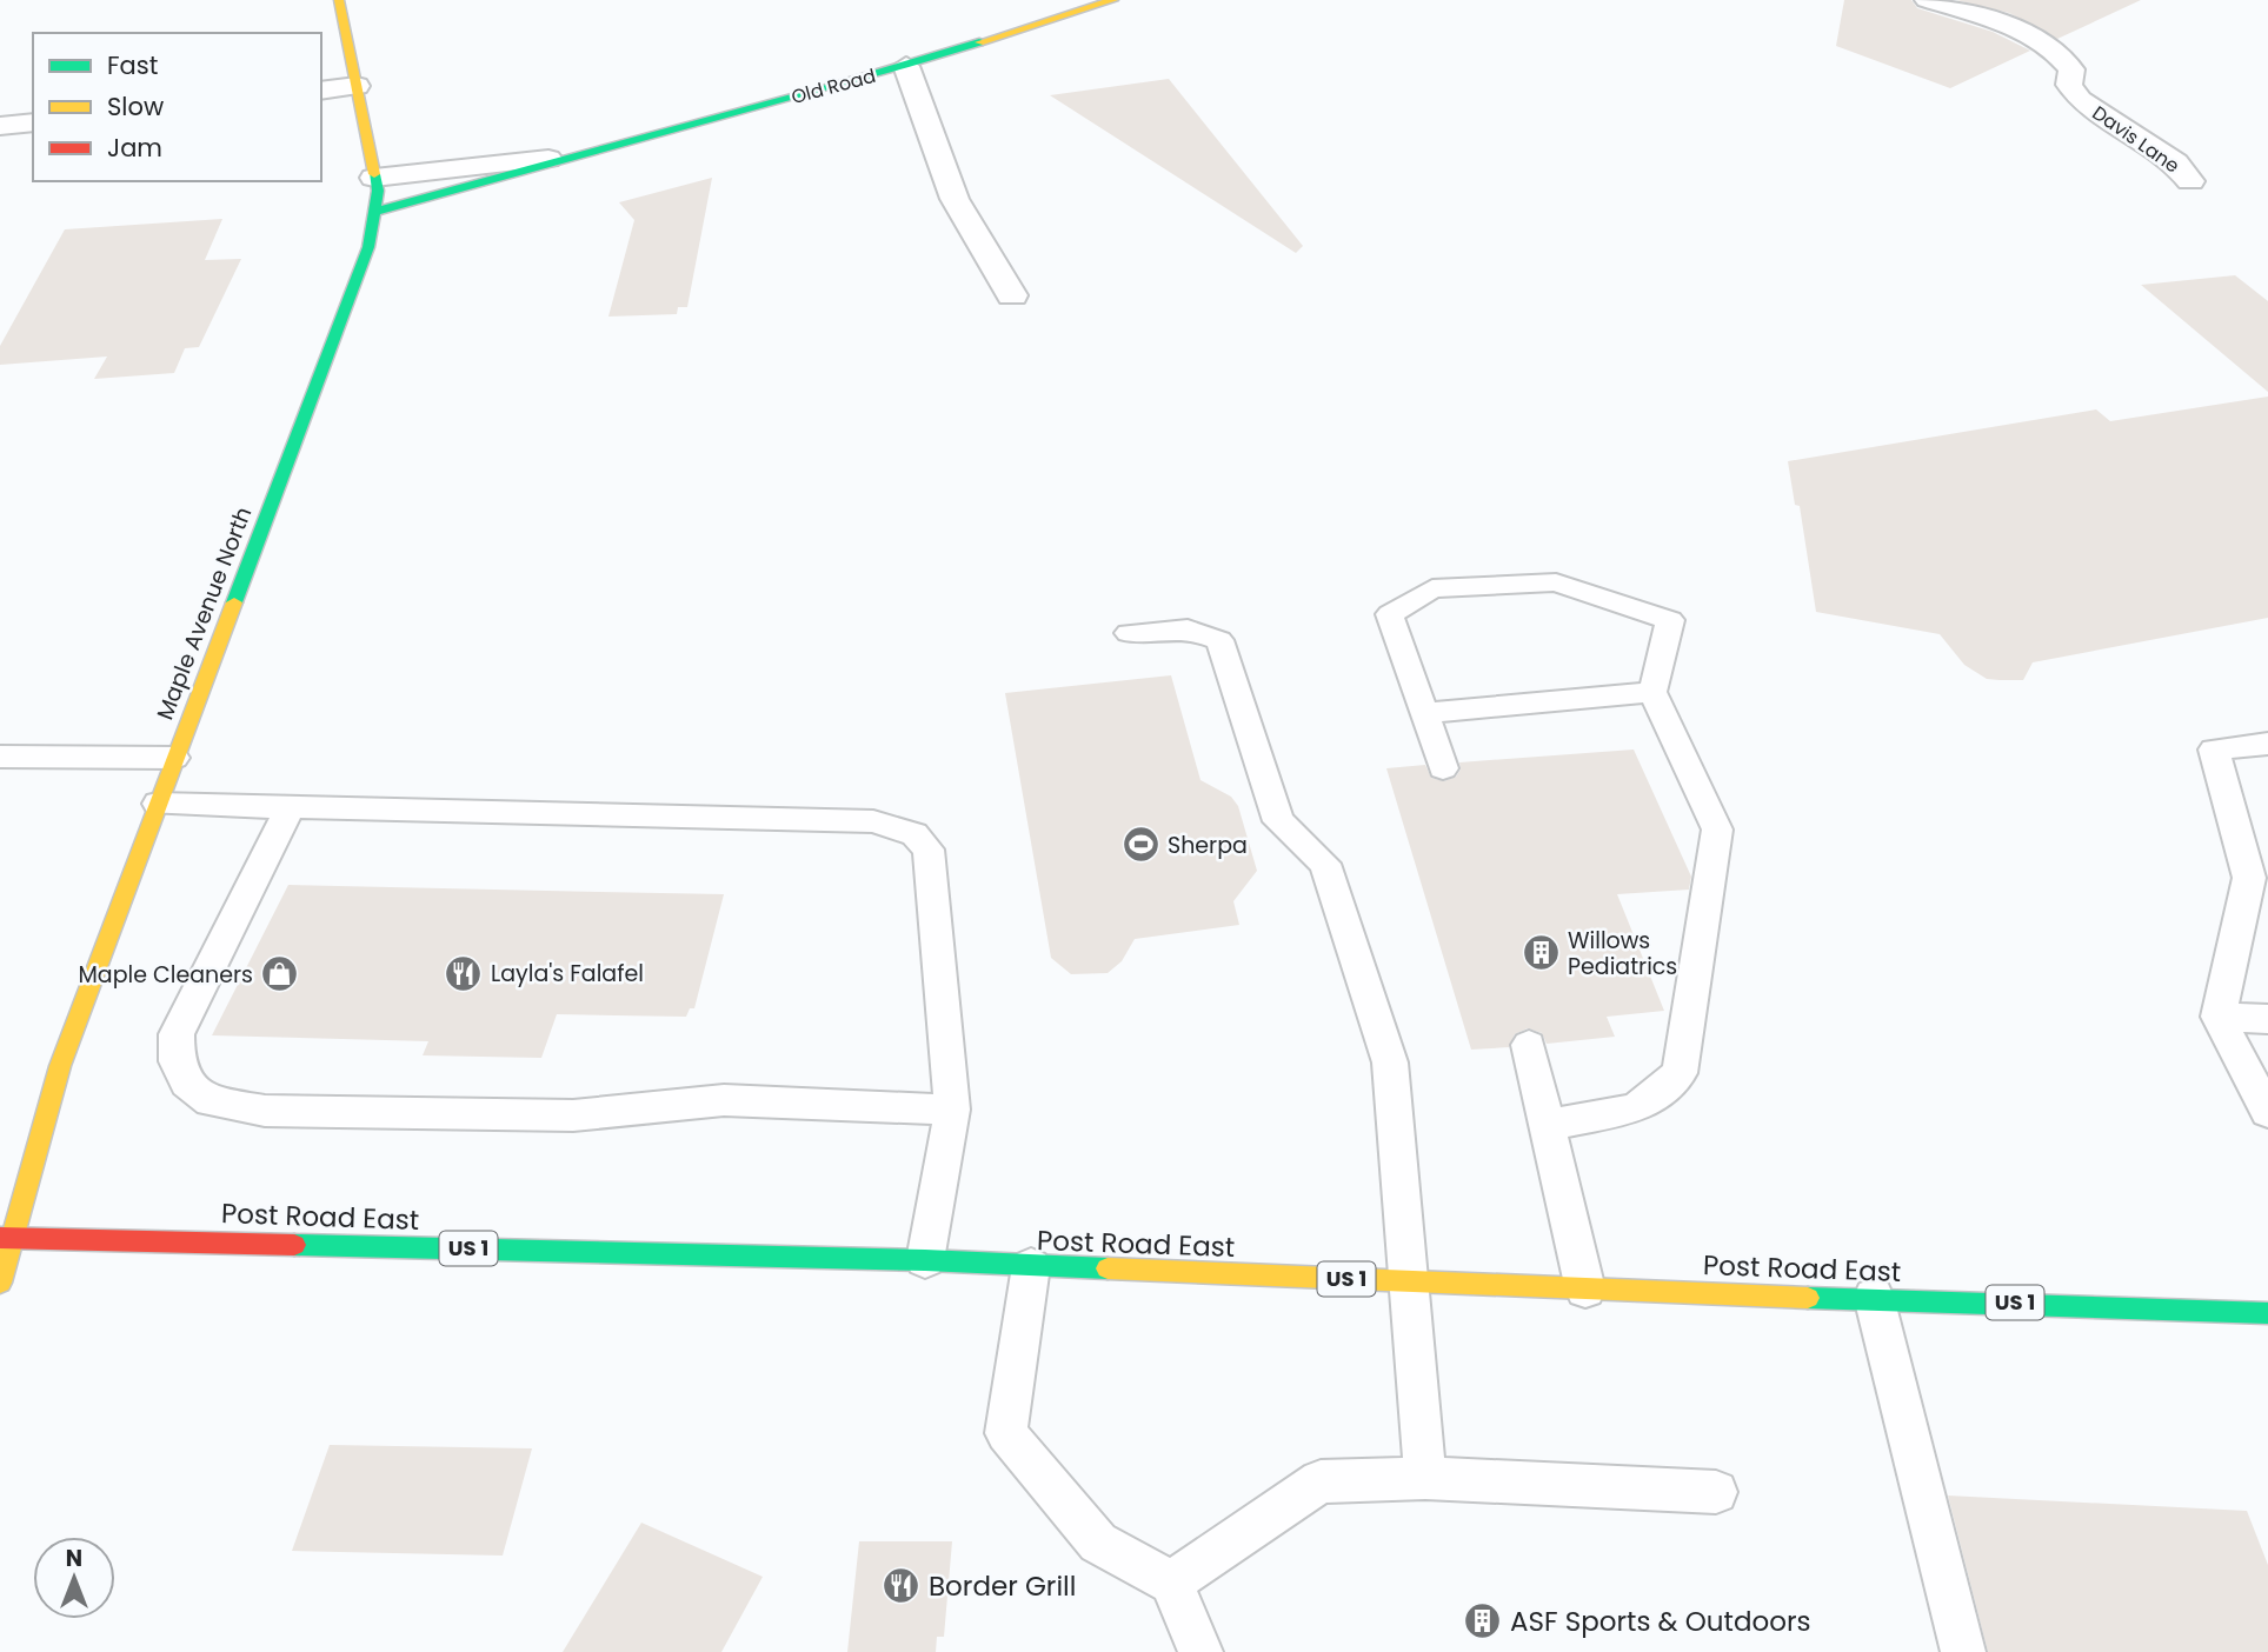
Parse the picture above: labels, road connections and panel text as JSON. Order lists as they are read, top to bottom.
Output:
{
  "streets": {
    "street": [
      "Old Road",
      "Davis Lane",
      "Maple Avenue North",
      "Post Road East",
      "US 1"
    ]
  },
  "crossings": [
    ["Old Road", "Maple Avenue North"],
    ["Maple Avenue North", "Post Road East"]
  ],
  "places": {
    "sports": ["Sherpa"],
    "building": ["Willows Pediatrics", "ASF Sports & Outdoors"],
    "restaurant": ["Layla's Falafel", "Border Grill"],
    "shop": ["Maple Cleaners"]
  },
  "legend": ["Fast", "Slow", "Jam"],
  "north": "top"
}
